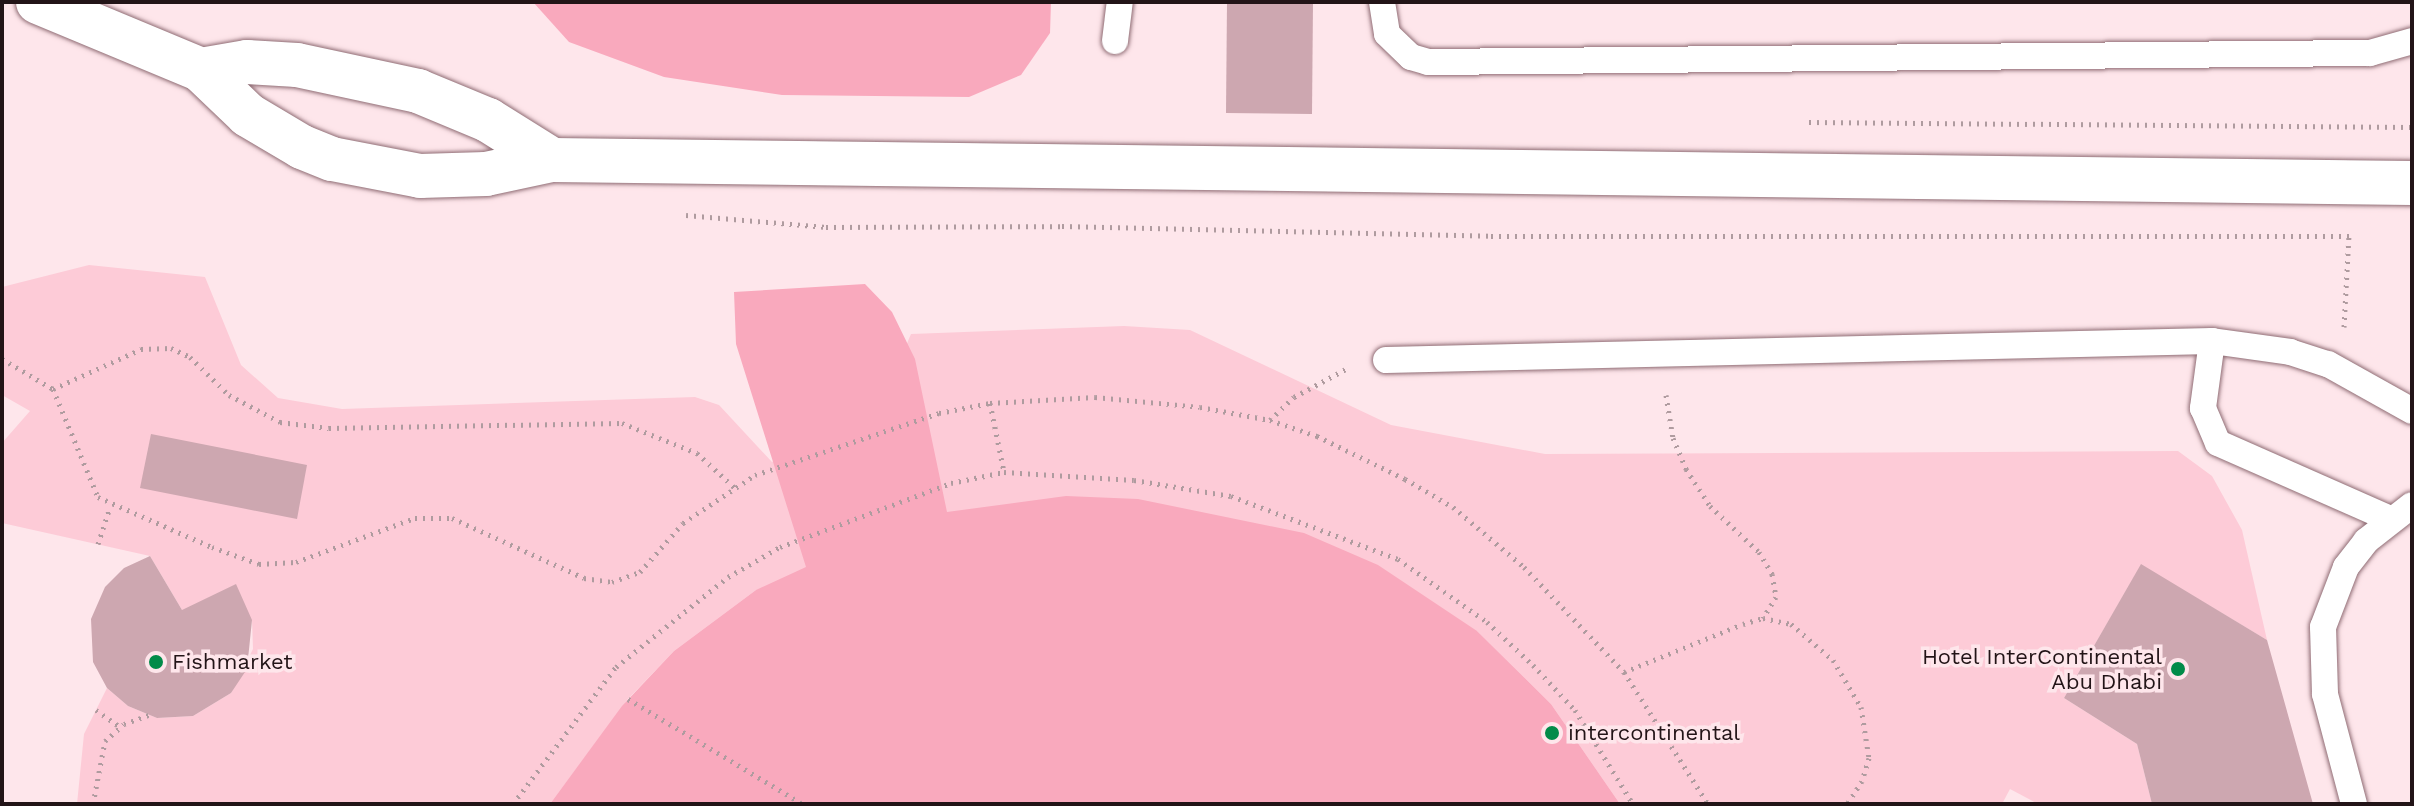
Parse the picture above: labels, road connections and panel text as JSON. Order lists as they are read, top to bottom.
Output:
{
  "places": ["Fishmarket", "Hotel InterContinental Abu Dhabi", "intercontinental"]
}
